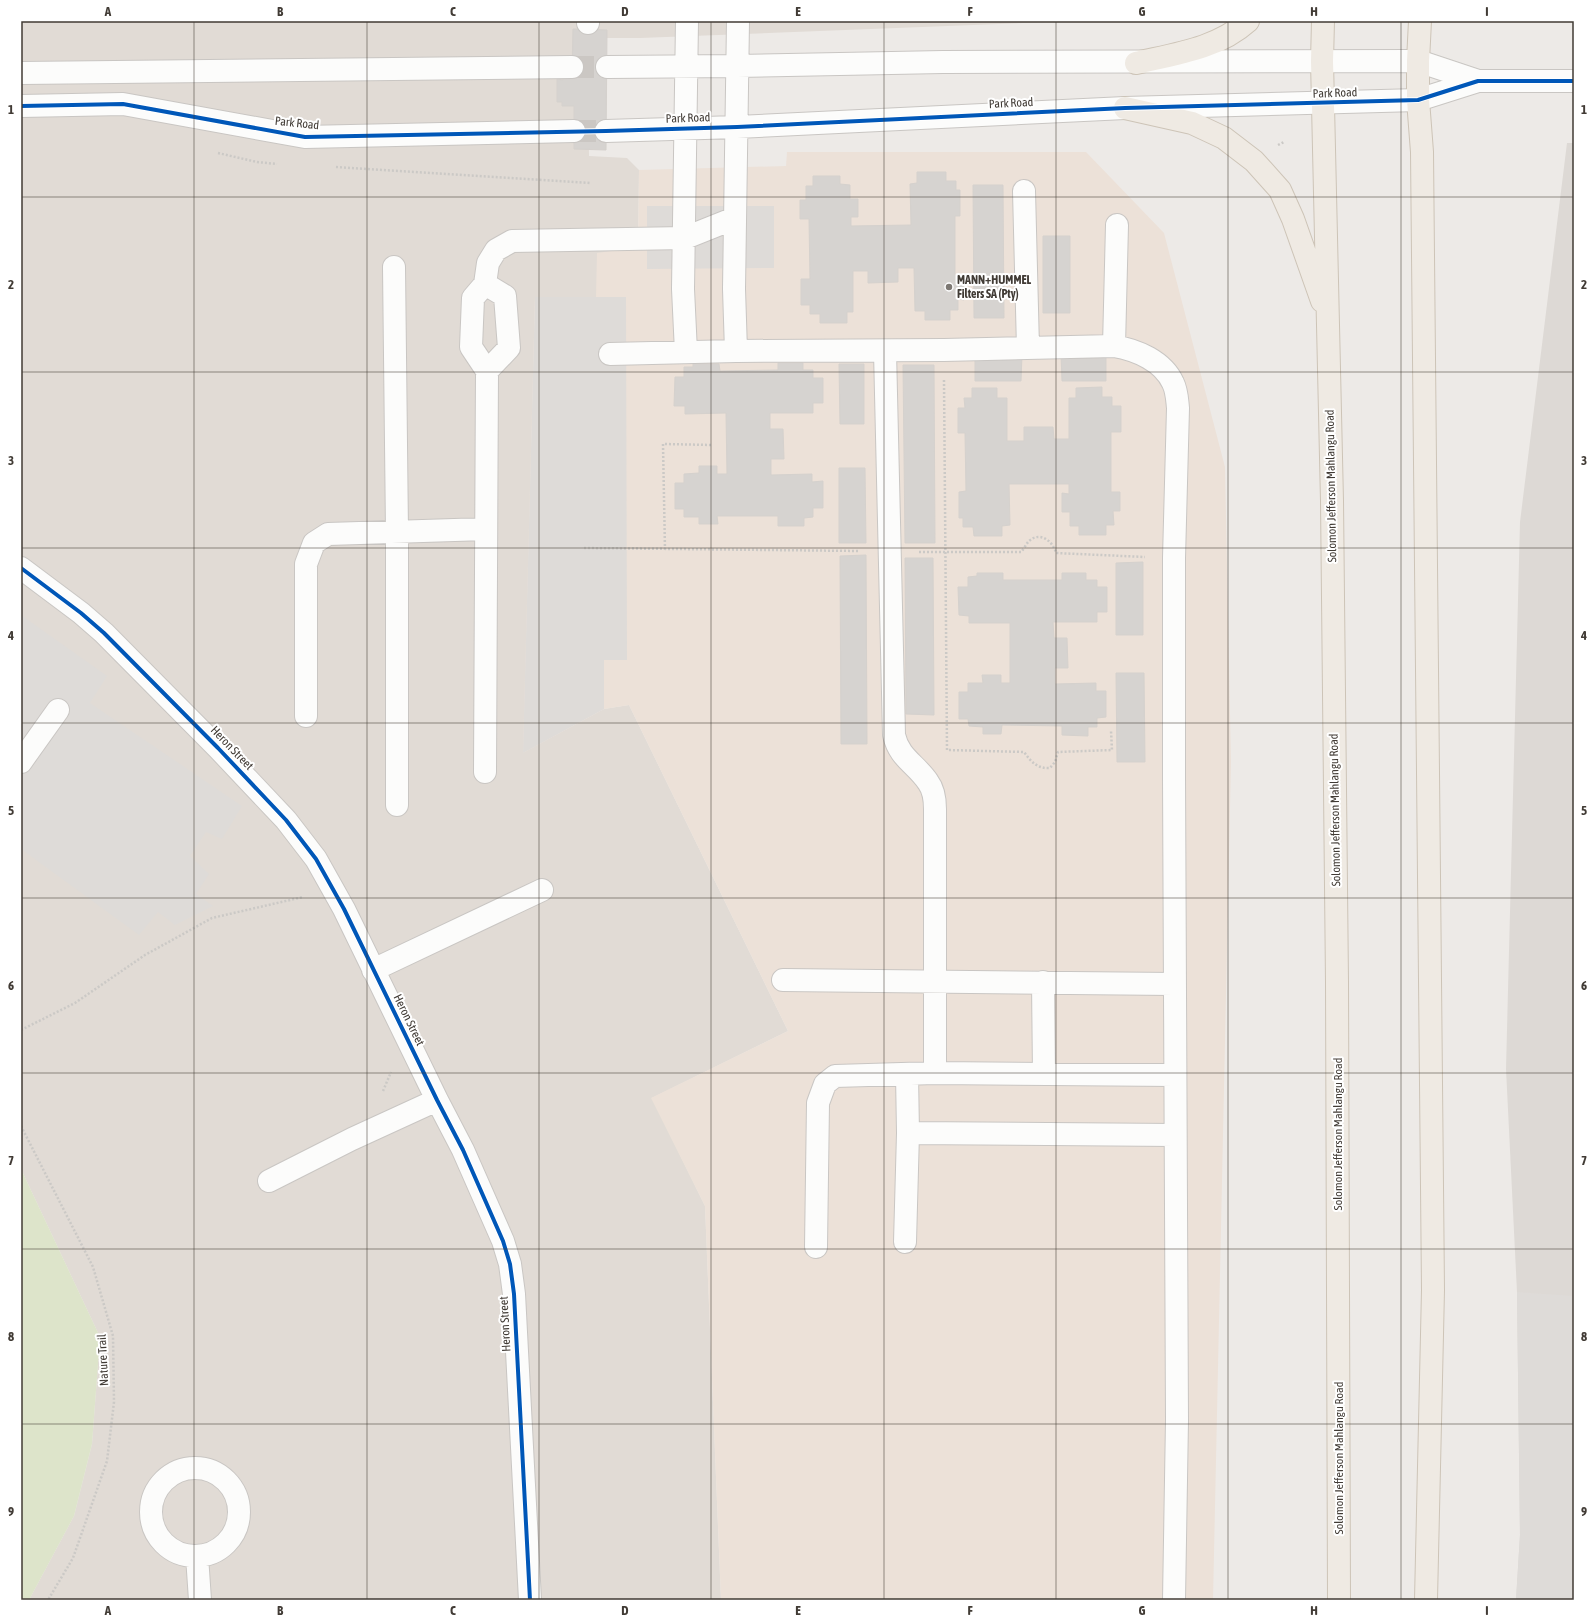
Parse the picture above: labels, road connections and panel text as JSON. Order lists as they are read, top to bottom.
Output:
{
  "streets": {
    "main road": ["Solomon Jefferson Mahlangu Road"],
    "street": ["Park Road", "Heron Street"],
    "path": ["Nature Trail"]
  },
  "crossings": [
    ["Park Road", "Solomon Jefferson Mahlangu Road"]
  ],
  "places": ["MANN+HUMMEL Filters SA (Pty)"],
  "grid": {
    "columns": [
      "A",
      "B",
      "C",
      "D",
      "E",
      "F",
      "G",
      "H",
      "I"
    ],
    "rows": [
      "1",
      "2",
      "3",
      "4",
      "5",
      "6",
      "7",
      "8",
      "9"
    ]
  }
}
